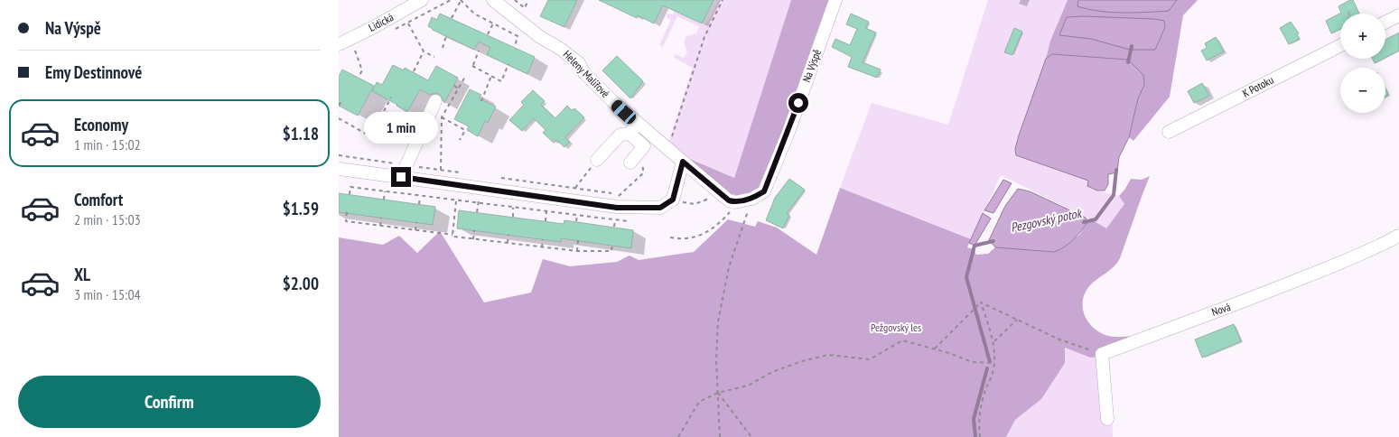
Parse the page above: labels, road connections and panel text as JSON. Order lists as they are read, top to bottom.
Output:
{
  "streets": {
    "street": [
      "Lidická",
      "Na Výspě",
      "Heleny Malířové",
      "K Potoku",
      "Nová"
    ]
  },
  "water": ["Pezgovský potok"],
  "parks": ["Pežgovský les"],
  "page": {
    "banner": ["Na Výspě", "Emy Destinnové"],
    "map_buttons": ["+", "−"],
    "list": [
      {
        "name": "Economy",
        "note": "1 min · 15:02",
        "value": "$1.18"
      },
      {
        "name": "Comfort",
        "note": "2 min · 15:03",
        "value": "$1.59"
      },
      {
        "name": "XL",
        "note": "3 min · 15:04",
        "value": "$2.00"
      }
    ],
    "bubble": "1 min",
    "buttons": "Confirm"
  }
}
